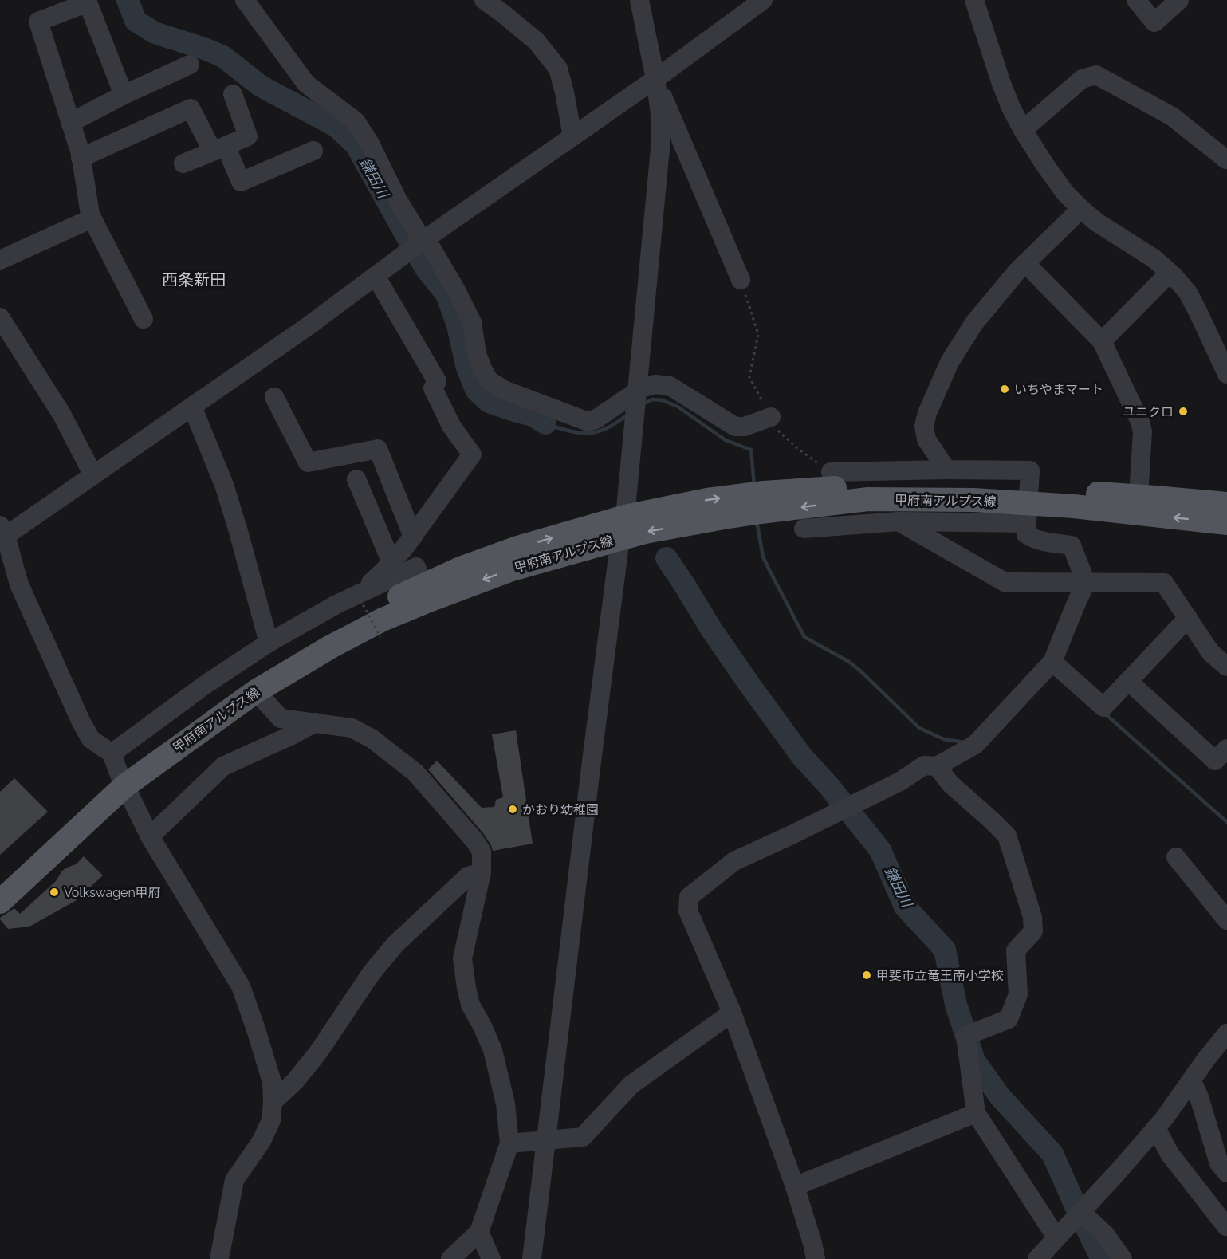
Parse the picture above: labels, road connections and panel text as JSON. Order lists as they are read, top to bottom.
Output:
{
  "streets": {
    "main road": ["甲府南アルプス線"]
  },
  "districts": ["西条新田"],
  "water": ["鎌田川"],
  "places": [
    "いちやまマート",
    "ユニクロ",
    "かおり幼稚園",
    "Volkswagen甲府",
    "甲斐市立竜王南小学校"
  ]
}
